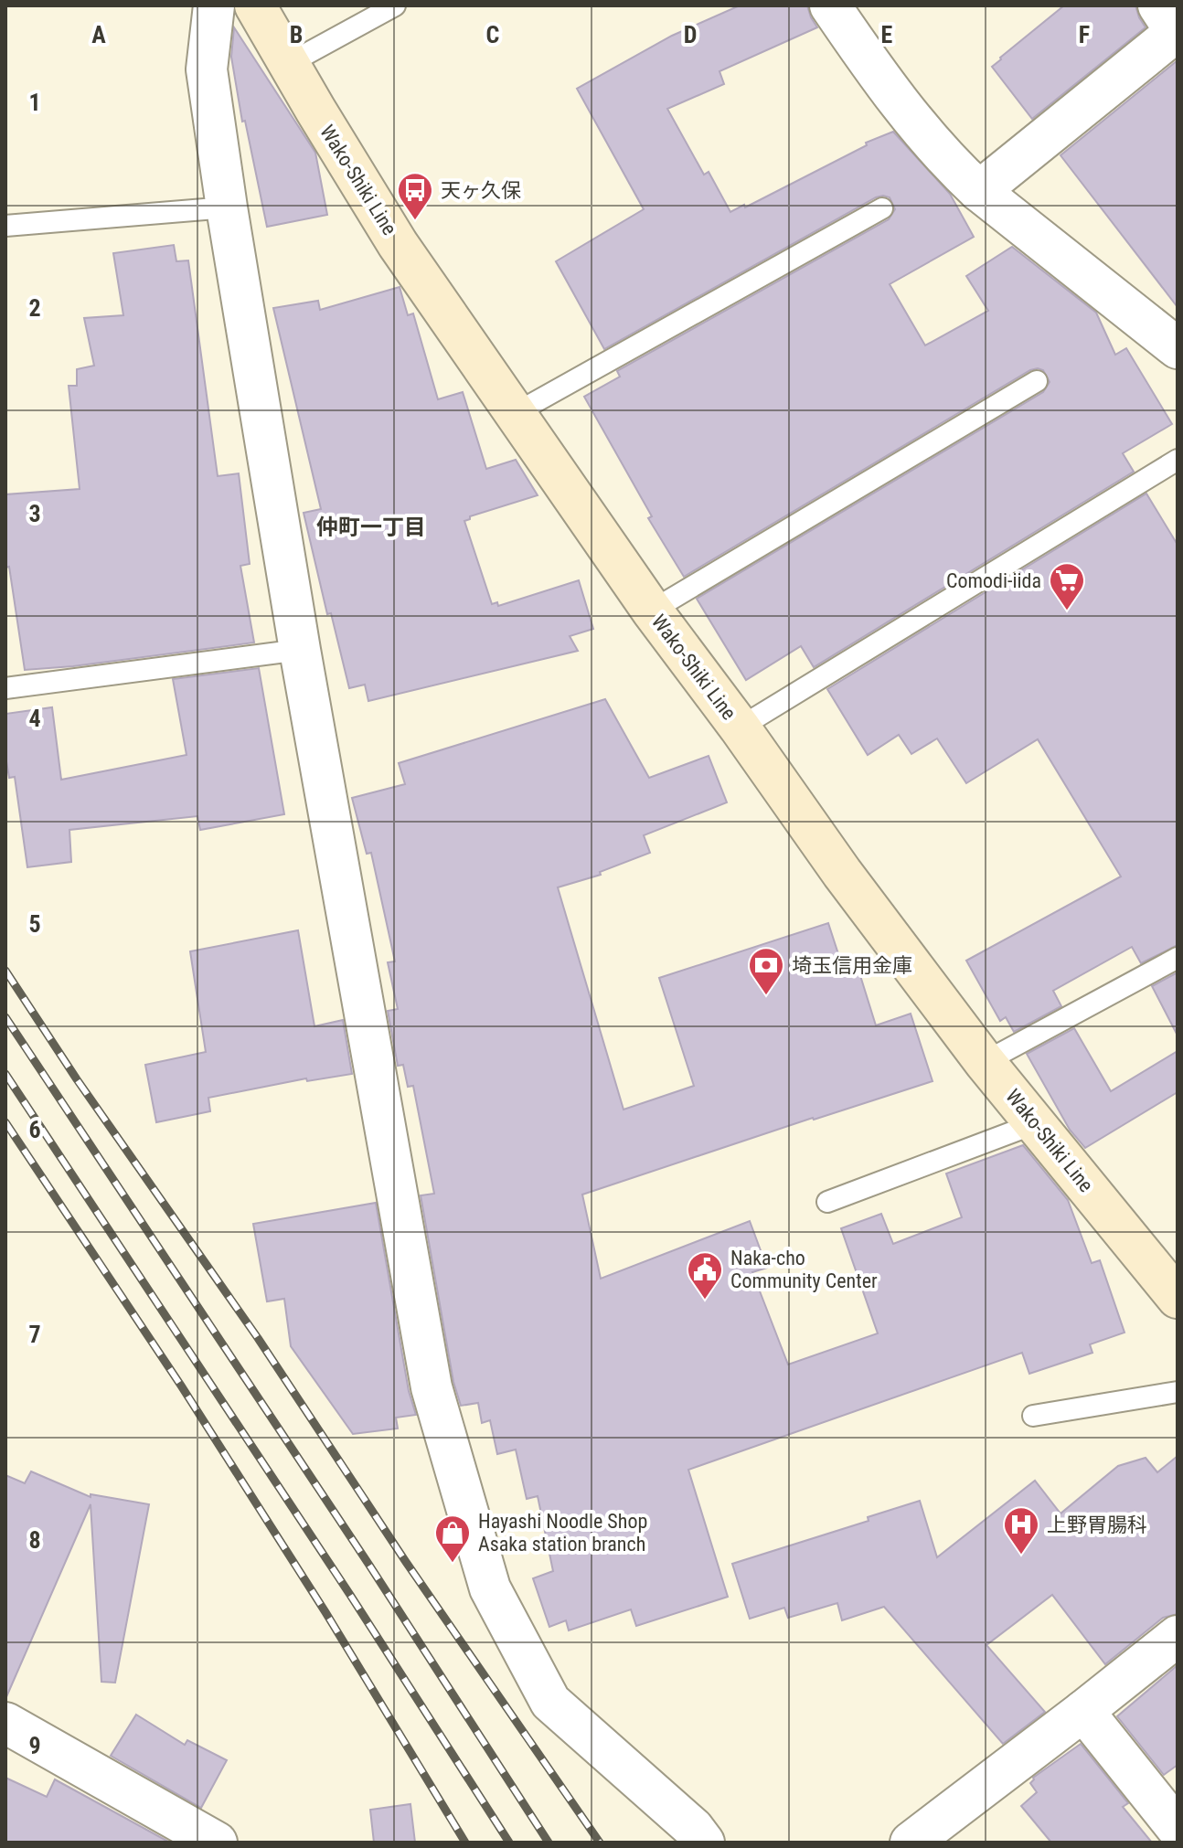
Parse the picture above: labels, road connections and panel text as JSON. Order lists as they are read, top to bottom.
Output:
{
  "streets": {
    "main road": ["Wako-Shiki Line"]
  },
  "districts": ["仲町一丁目"],
  "places": {
    "bus stop": ["天ヶ久保"],
    "supermarket": ["Comodi-iida"],
    "bank": ["埼玉信用金庫"],
    "public building": ["Naka-cho Community Center"],
    "hospital": ["上野胃腸科"],
    "shop": ["Hayashi Noodle Shop Asaka station branch"]
  },
  "grid": {
    "columns": [
      "A",
      "B",
      "C",
      "D",
      "E",
      "F"
    ],
    "rows": [
      "1",
      "2",
      "3",
      "4",
      "5",
      "6",
      "7",
      "8",
      "9"
    ]
  }
}
